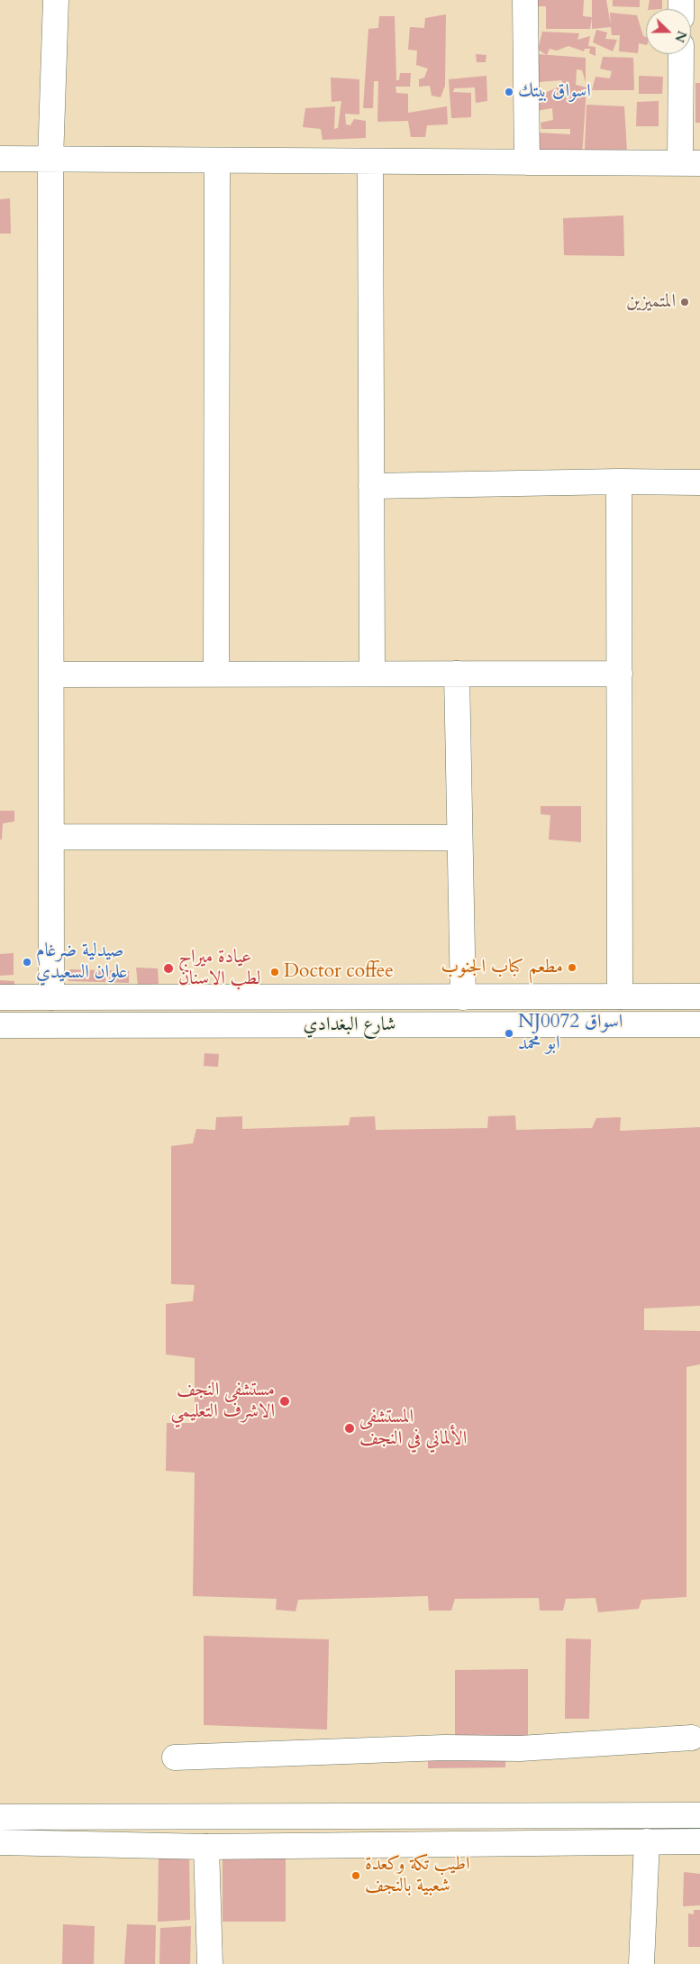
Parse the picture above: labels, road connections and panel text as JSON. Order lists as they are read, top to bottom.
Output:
{
  "streets": {
    "street": ["شارع البغدادي"]
  },
  "places": [
    "اسواق بيتك",
    "المتميزين",
    "صيدلية ضرغام علوان السعيدي",
    "مطعم كباب الجنوب",
    "عيادة ميراج لطب الاسنان",
    "Doctor coffee",
    "NJ0072 اسواق ابو محمد",
    "مستشفى النجف الاشرف التعليمي",
    "المستشفى الألماني في النجف",
    "اطيب تكة وكعدة شعبية بالنجف"
  ],
  "north": "right"
}
